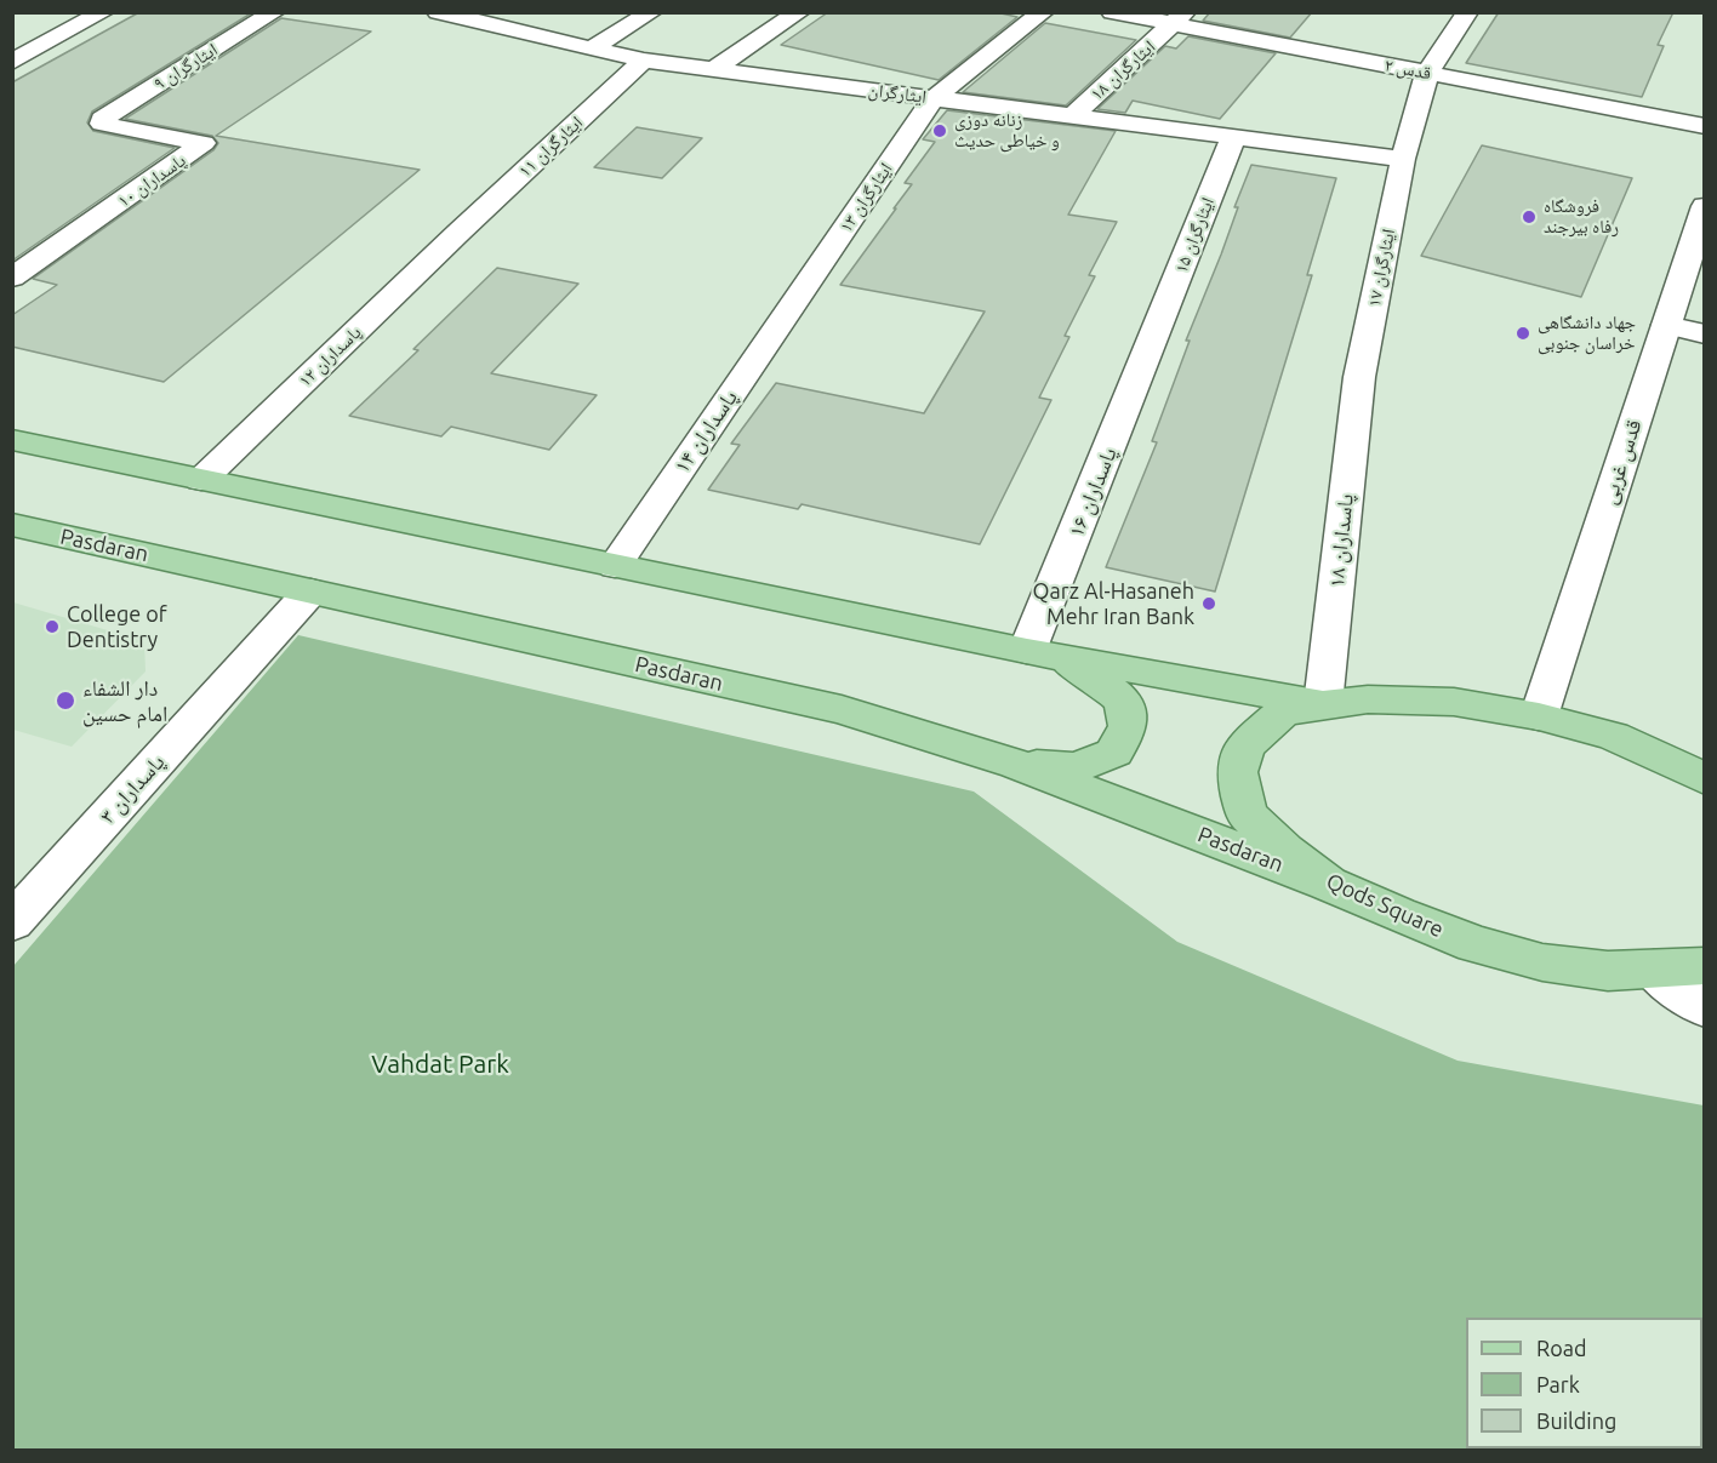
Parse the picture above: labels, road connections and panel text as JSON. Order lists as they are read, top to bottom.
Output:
{
  "streets": {
    "main road": ["Pasdaran", "Qods Square"],
    "street": [
      "ایثارگران ۹",
      "قدس ۲",
      "ایثارگران ۱۸",
      "ایثارگران",
      "ایثارگران ۱۱",
      "پاسداران ۱۰",
      "ایثارگران ۱۳",
      "ایثارگران ۱۵",
      "ایثارگران ۱۷",
      "پاسداران ۱۲",
      "پاسداران ۱۴",
      "قدس غربی",
      "پاسداران ۱۶",
      "پاسداران ۱۸",
      "پاسداران ۳"
    ]
  },
  "crossings": [
    ["ایثارگران ۹", "پاسداران ۱۰"],
    ["قدس ۲", "ایثارگران ۱۸"],
    ["قدس ۲", "ایثارگران ۱۷"],
    ["ایثارگران ۱۸", "ایثارگران"],
    ["ایثارگران", "ایثارگران ۱۱"],
    ["ایثارگران", "ایثارگران ۱۳"],
    ["ایثارگران", "ایثارگران ۱۵"],
    ["ایثارگران", "ایثارگران ۱۷"],
    ["ایثارگران ۱۱", "پاسداران ۱۲"],
    ["ایثارگران ۱۳", "پاسداران ۱۴"],
    ["ایثارگران ۱۵", "پاسداران ۱۶"],
    ["ایثارگران ۱۷", "پاسداران ۱۸"],
    ["قدس غربی", "Qods Square"],
    ["پاسداران ۱۸", "Qods Square"],
    ["Pasdaran", "پاسداران ۳"],
    ["Pasdaran", "Qods Square"]
  ],
  "parks": ["Vahdat Park"],
  "places": [
    "زنانه دوزی و خیاطی حدیث",
    "فروشگاه رفاه بیرجند",
    "جهاد دانشگاهی خراسان جنوبی",
    "Qarz Al-Hasaneh Mehr Iran Bank",
    "College of Dentistry",
    "دار الشفاء امام حسین"
  ],
  "legend": ["Road", "Park", "Building"]
}
